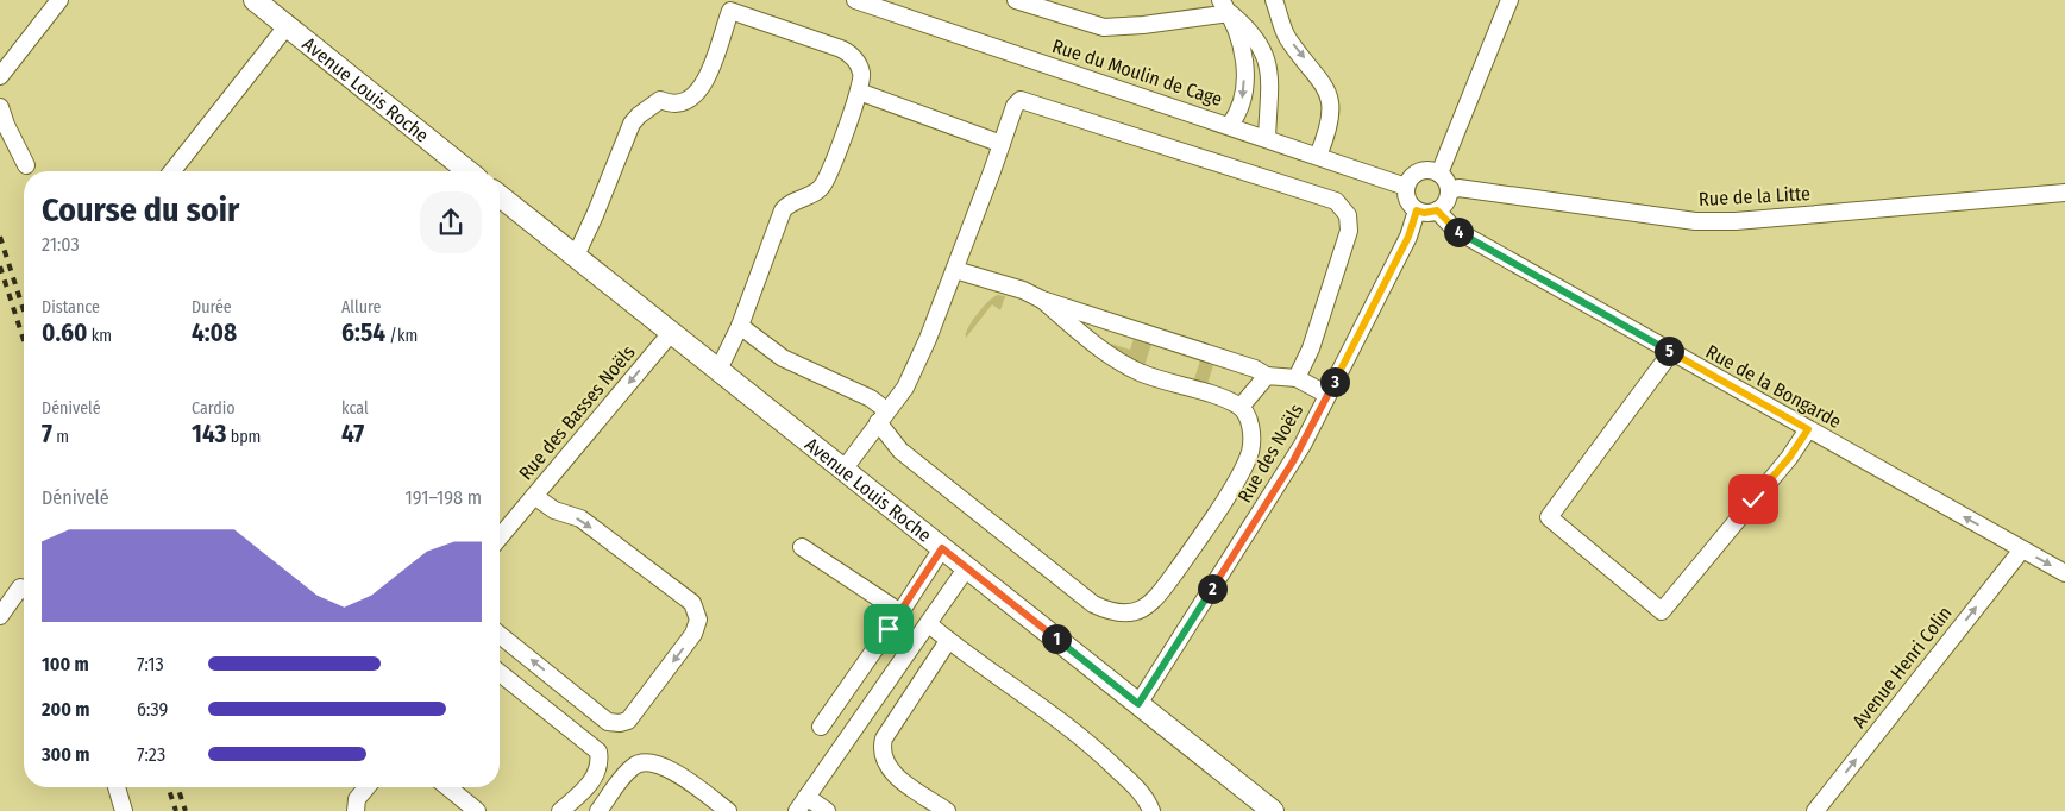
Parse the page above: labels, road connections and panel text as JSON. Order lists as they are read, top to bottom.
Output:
{
  "streets": {
    "main road": ["Avenue Louis Roche"],
    "street": [
      "Rue du Moulin de Cage",
      "Rue de la Litte",
      "Rue de la Bongarde",
      "Rue des Basses Noëls",
      "Rue des Noëls",
      "Avenue Henri Colin"
    ]
  },
  "crossings": [
    ["Rue du Moulin de Cage", "Rue de la Litte"],
    ["Rue du Moulin de Cage", "Rue de la Bongarde"],
    ["Rue du Moulin de Cage", "Rue des Noëls"],
    ["Avenue Louis Roche", "Rue des Basses Noëls"],
    ["Avenue Louis Roche", "Rue des Noëls"],
    ["Rue de la Litte", "Rue de la Bongarde"],
    ["Rue de la Litte", "Rue des Noëls"],
    ["Rue de la Bongarde", "Rue des Noëls"],
    ["Rue de la Bongarde", "Avenue Henri Colin"]
  ],
  "one_way": ["Rue des Basses Noëls", "Avenue Henri Colin"],
  "page": {
    "heading": ["Course du soir", "21:03"],
    "pins": [
      "4",
      "5",
      "3",
      "2",
      "1"
    ],
    "stats": [
      ["Distance", "0.60 km"],
      ["Durée", "4:08"],
      ["Allure", "6:54 /km"],
      ["Dénivelé", "7 m"],
      ["Cardio", "143 bpm"],
      ["kcal", "47"]
    ],
    "chart": ["Dénivelé", "191–198 m"],
    "list": [
      {
        "name": "100 m",
        "note": "7:13"
      },
      {
        "name": "200 m",
        "note": "6:39"
      },
      {
        "name": "300 m",
        "note": "7:23"
      }
    ]
  }
}
